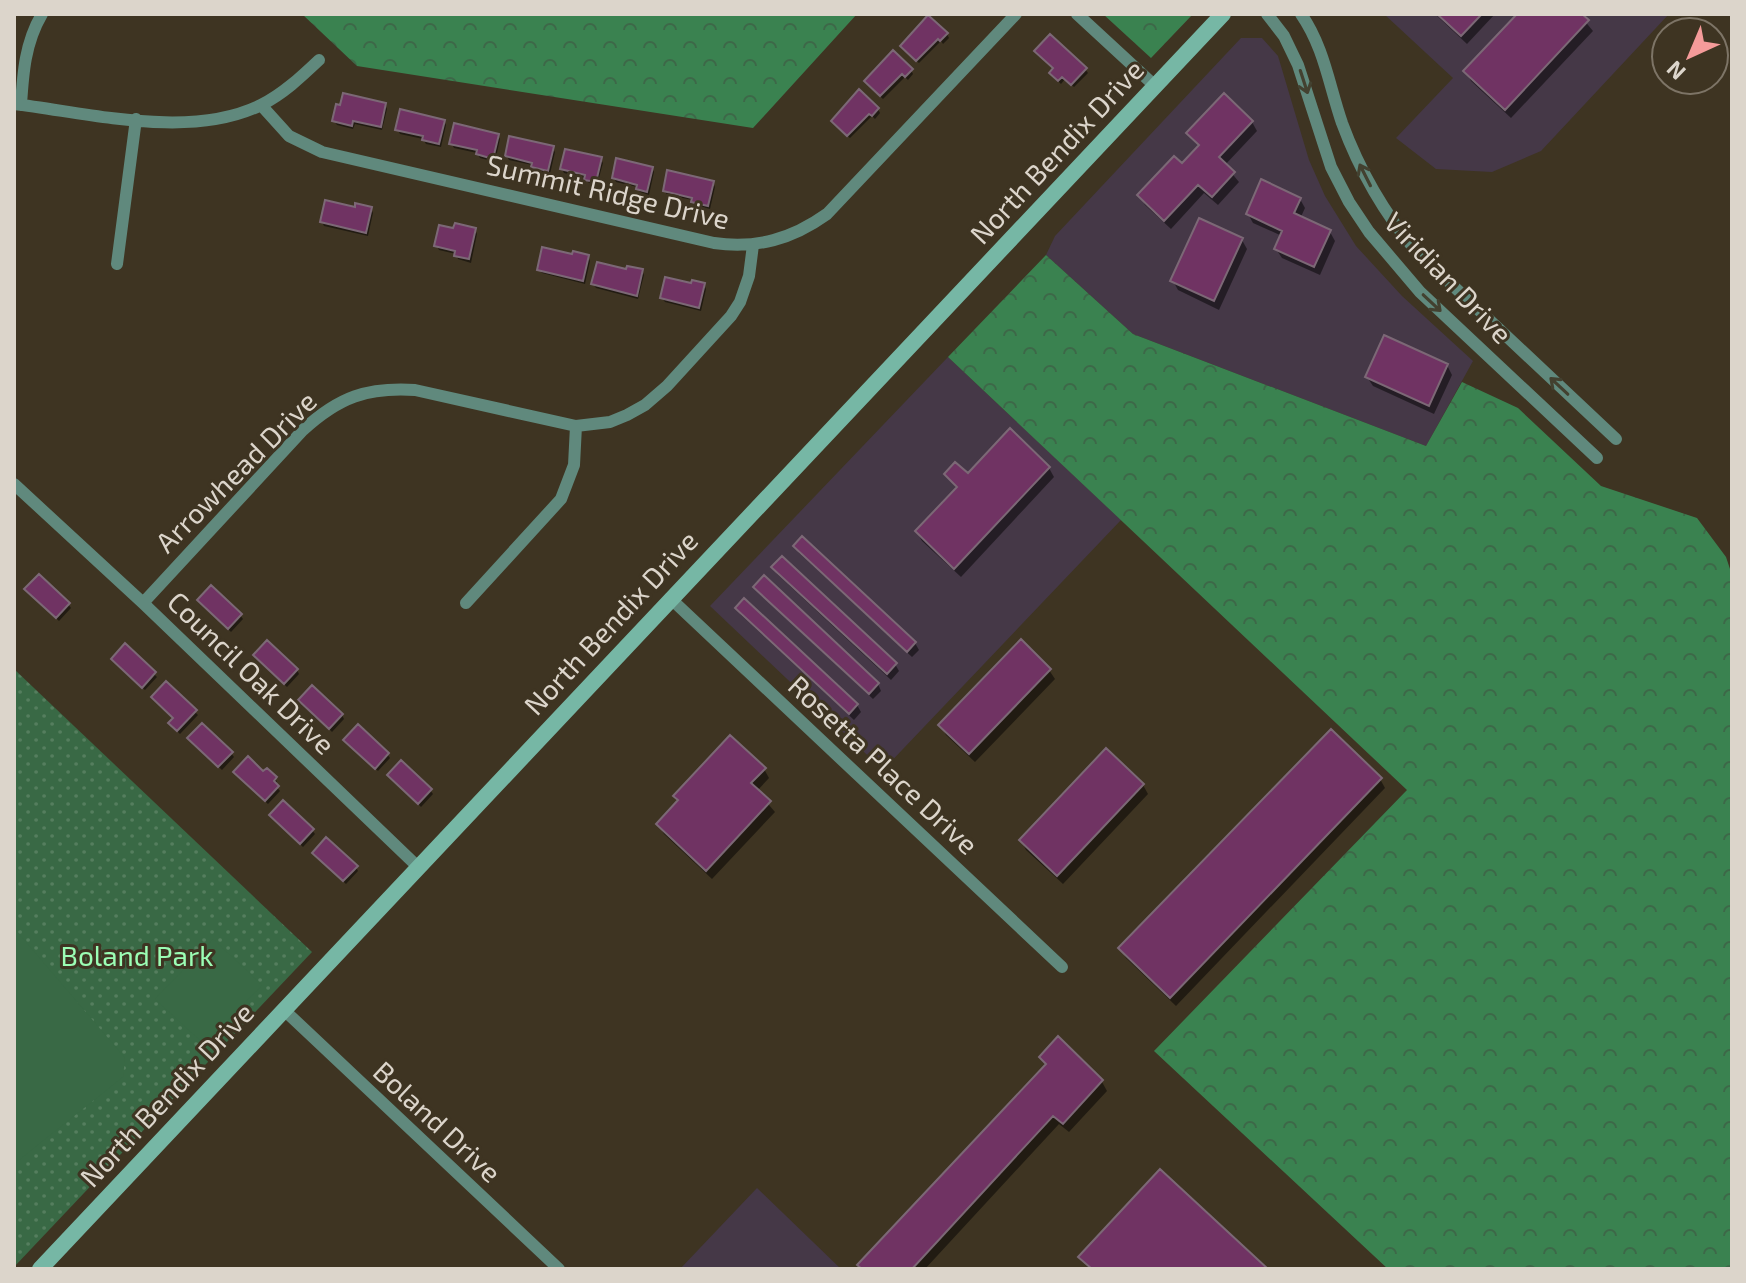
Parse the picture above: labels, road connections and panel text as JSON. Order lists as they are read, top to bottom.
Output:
{
  "streets": {
    "street": [
      "North Bendix Drive",
      "Summit Ridge Drive",
      "Viridian Drive",
      "Arrowhead Drive",
      "Council Oak Drive",
      "Rosetta Place Drive",
      "Boland Drive"
    ]
  },
  "crossings": [
    ["North Bendix Drive", "Council Oak Drive"],
    ["North Bendix Drive", "Rosetta Place Drive"],
    ["North Bendix Drive", "Boland Drive"],
    ["Summit Ridge Drive", "Arrowhead Drive"],
    ["Arrowhead Drive", "Council Oak Drive"]
  ],
  "parks": ["Boland Park"],
  "north": "bottom left"
}
